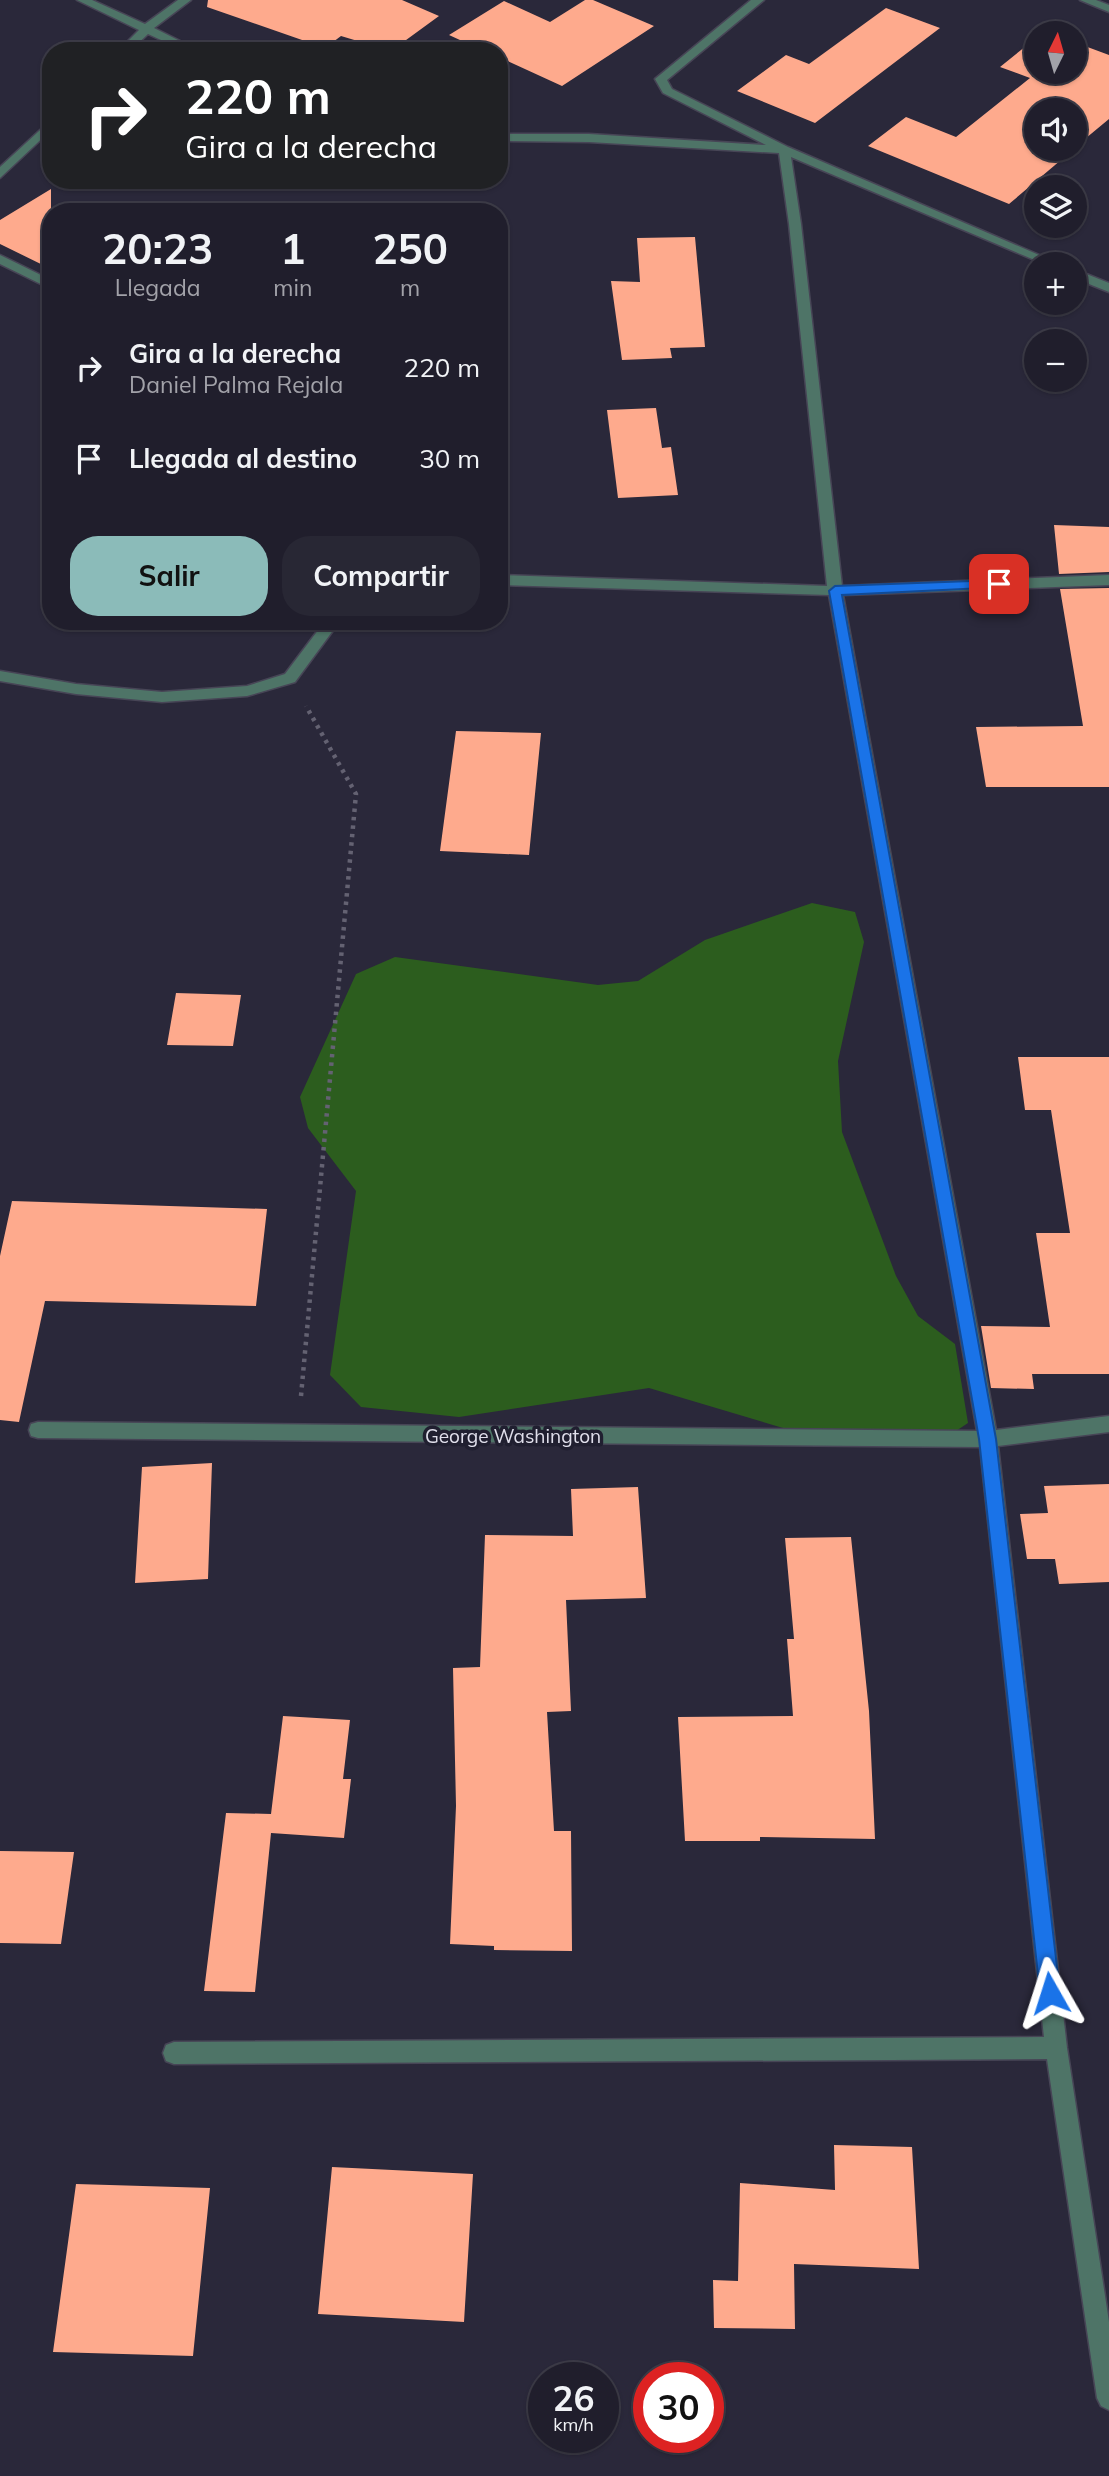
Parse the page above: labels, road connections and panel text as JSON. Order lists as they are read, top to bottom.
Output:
{
  "streets": {
    "street": ["George Washington"]
  },
  "north": "top",
  "page": {
    "map_buttons": ["+", "−"],
    "turn": ["220 m", "Gira a la derecha"],
    "eta": [
      "20:23",
      "Llegada",
      "1",
      "min",
      "250",
      "m"
    ],
    "list": [
      {
        "name": "Gira a la derecha",
        "note": "Daniel Palma Rejala",
        "value": "220 m"
      },
      {
        "name": "Llegada al destino",
        "value": "30 m"
      }
    ],
    "buttons": ["Salir", "Compartir"],
    "speed": "26 km/h",
    "limit": "30"
  }
}
